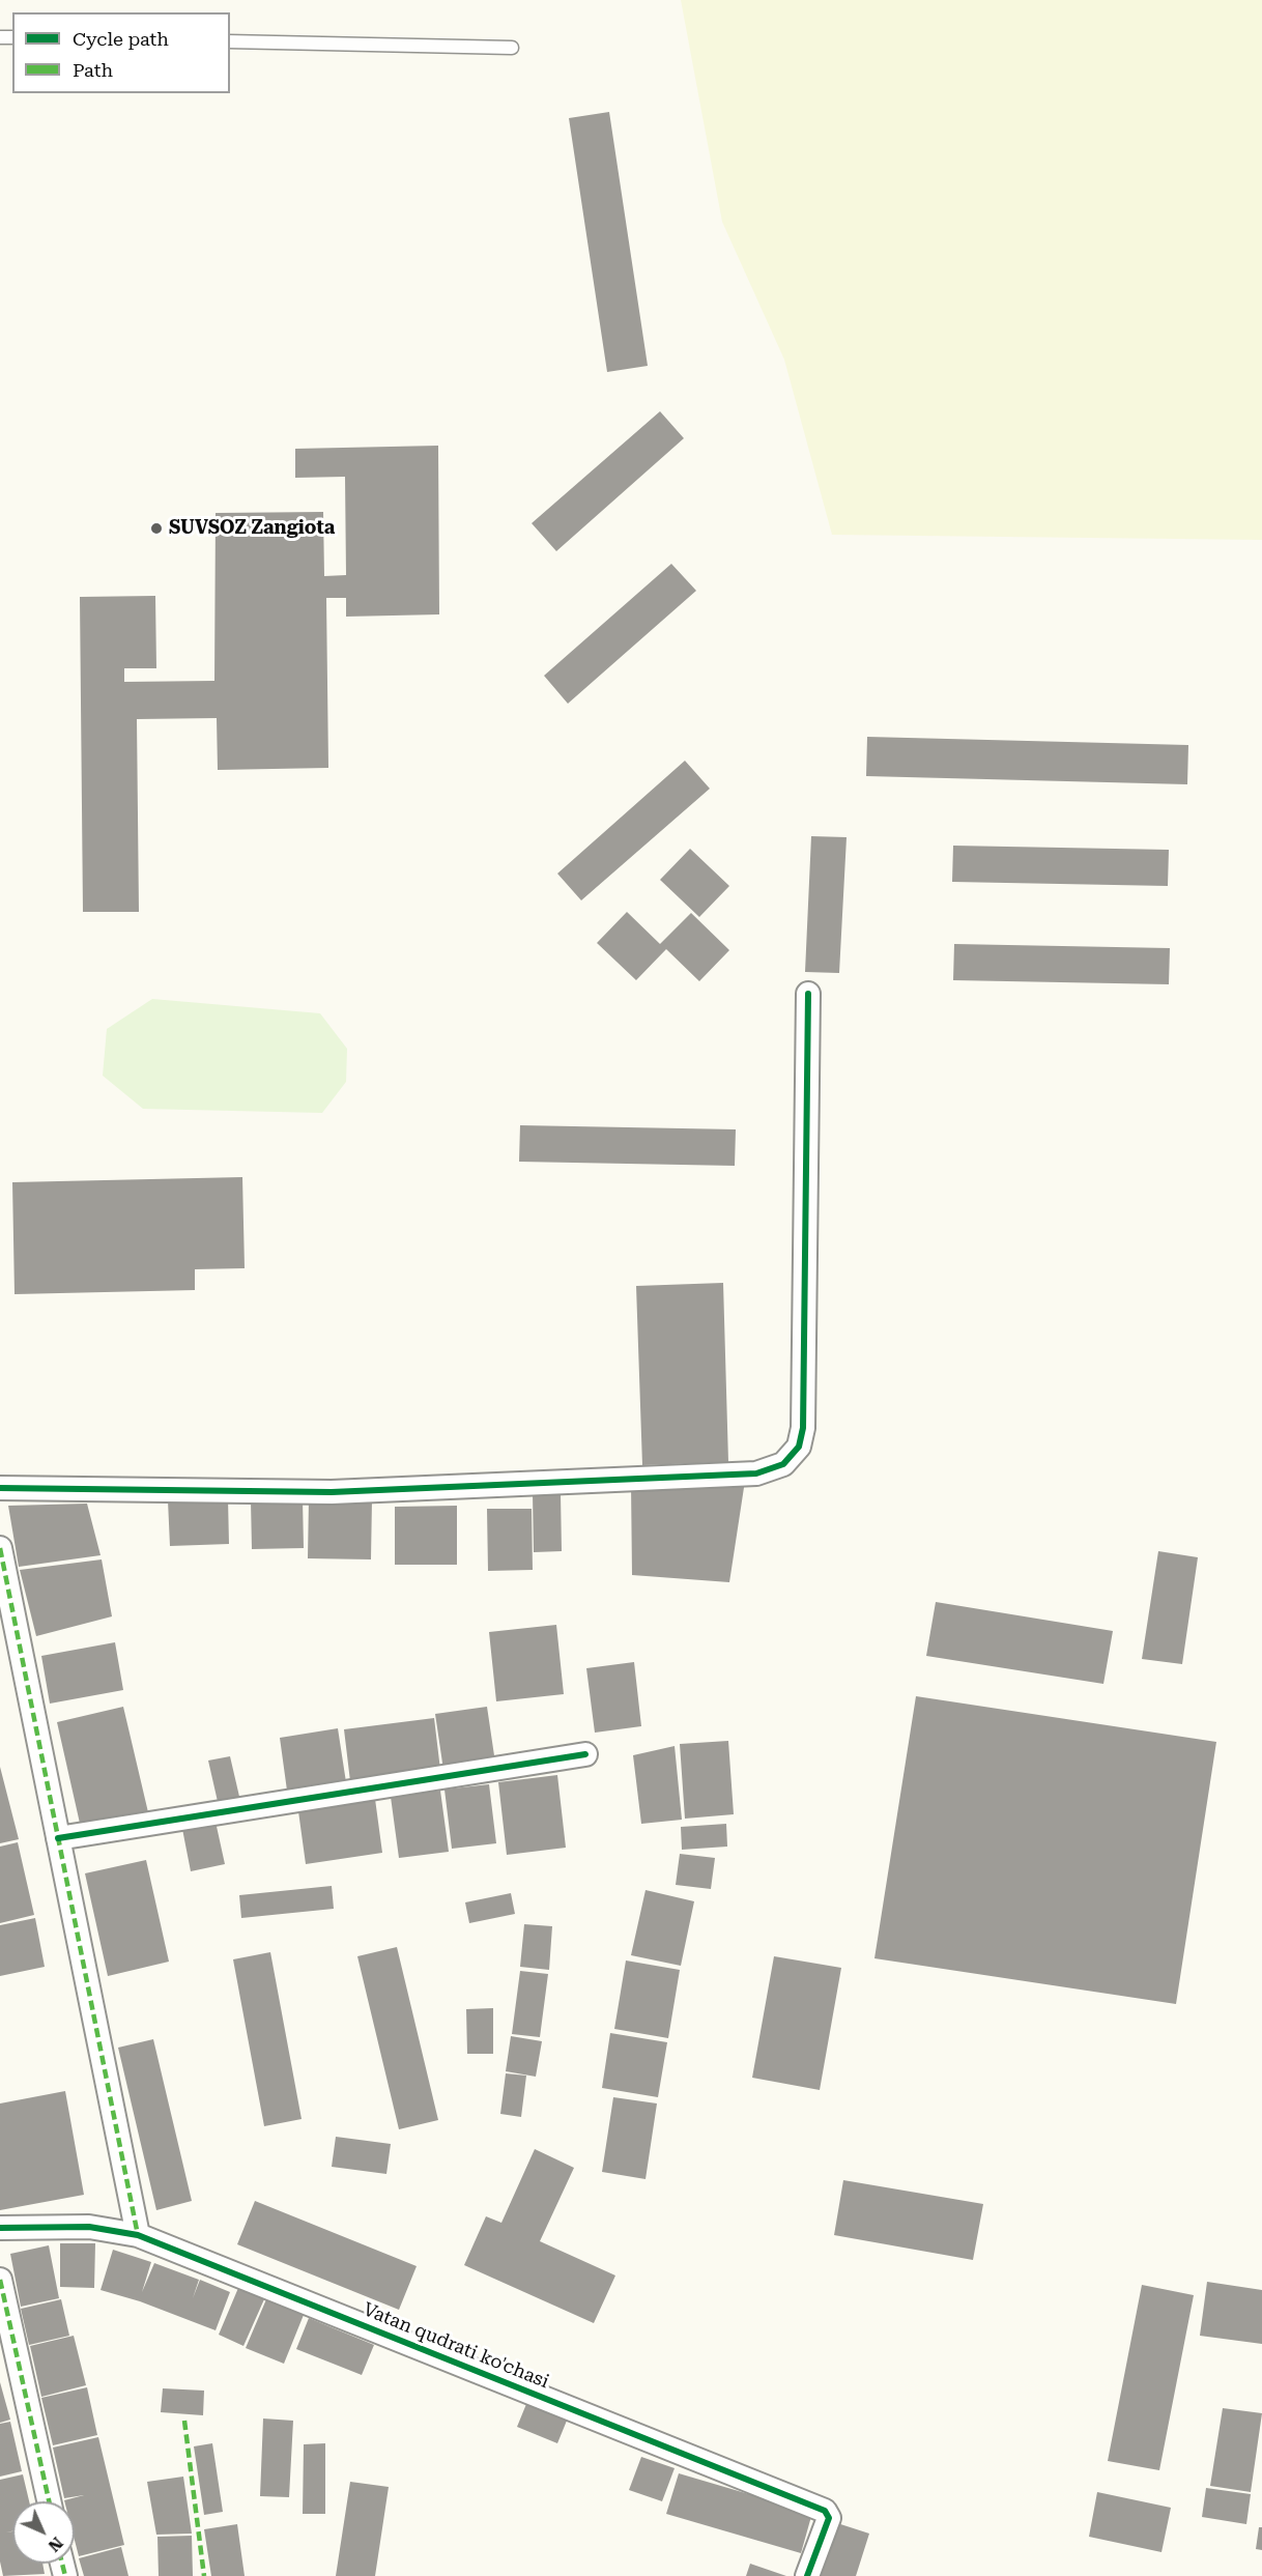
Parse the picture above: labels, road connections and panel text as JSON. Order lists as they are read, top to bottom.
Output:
{
  "streets": {
    "street": ["Vatan qudrati ko'chasi"]
  },
  "places": ["SUVSOZ Zangiota"],
  "legend": ["Cycle path", "Path"],
  "north": "bottom right"
}
